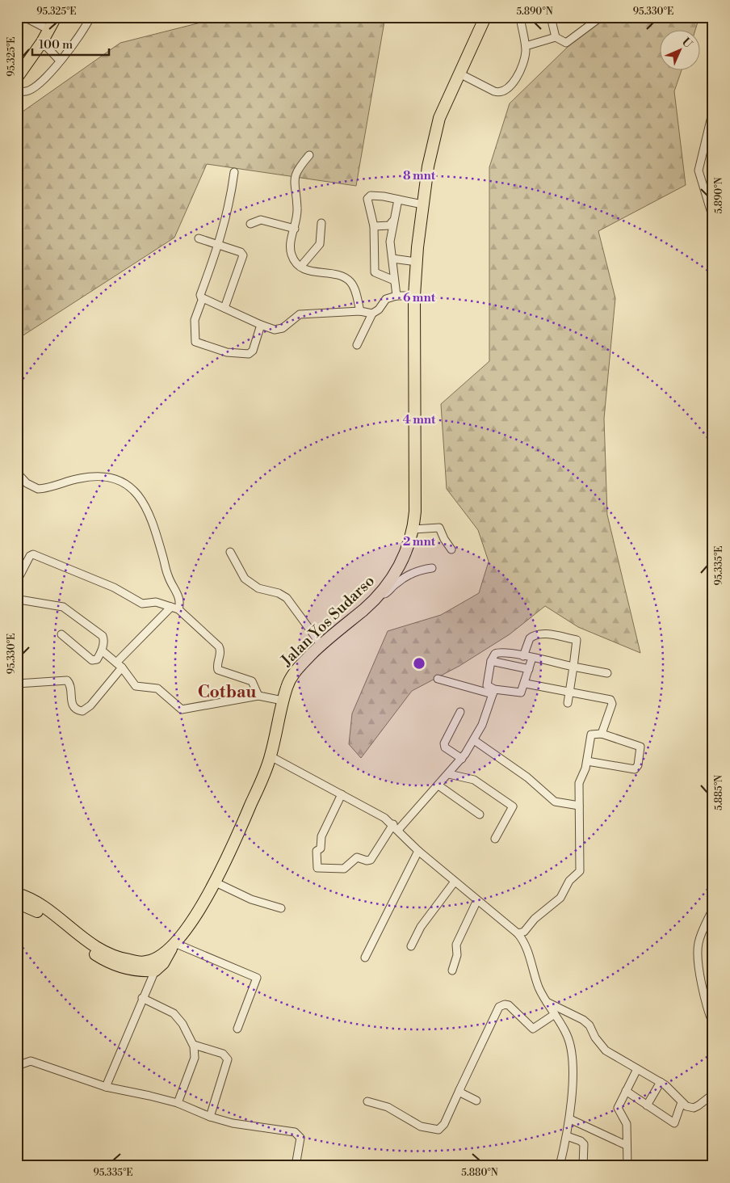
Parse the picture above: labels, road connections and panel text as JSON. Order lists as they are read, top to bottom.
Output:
{
  "streets": {
    "highway": ["Jalan Yos Sudarso"]
  },
  "districts": ["Cotbau"],
  "scale_bar": "100 m",
  "north": "top right",
  "coordinates": [
    "95.325°E",
    "5.890°N",
    "95.330°E",
    "95.335°E",
    "5.885°N",
    "5.880°N"
  ],
  "rings": [
    "8 mnt",
    "6 mnt",
    "4 mnt",
    "2 mnt"
  ]
}
